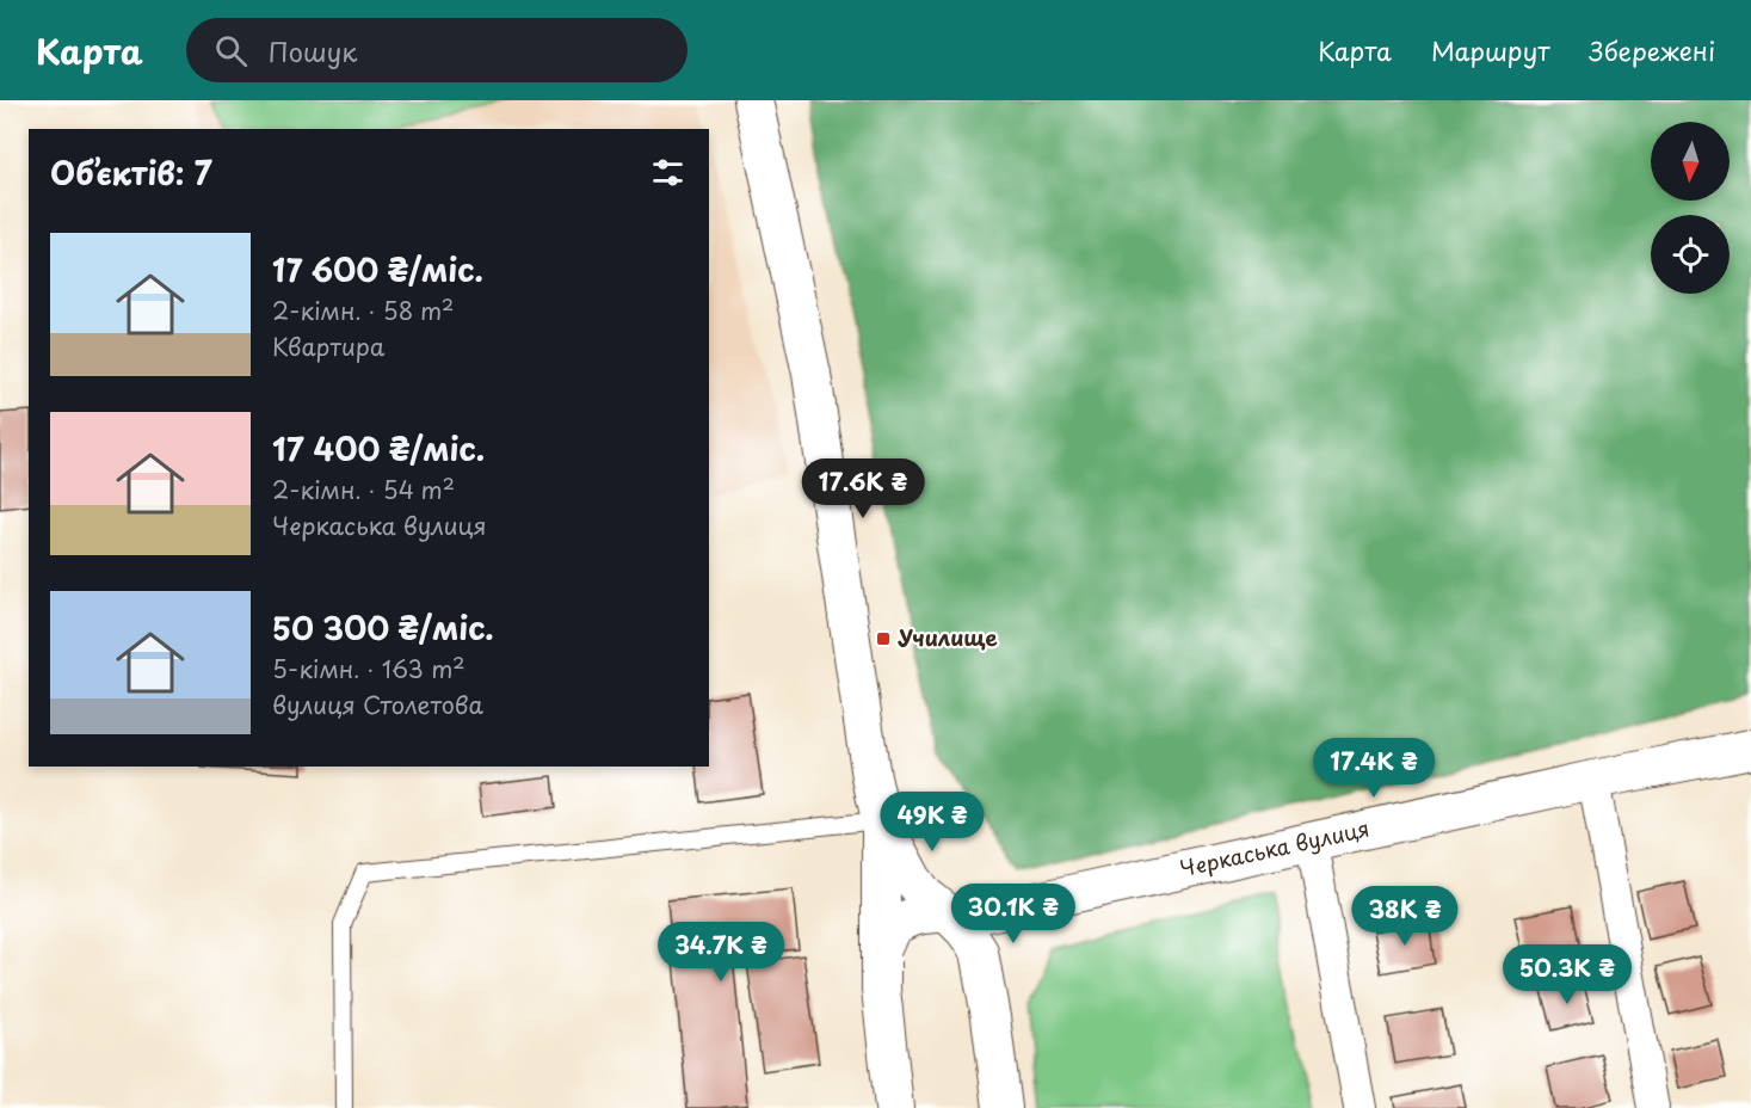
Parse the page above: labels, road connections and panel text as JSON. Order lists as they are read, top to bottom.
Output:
{
  "streets": {
    "street": ["Черкаська вулиця"]
  },
  "places": {
    "transit": ["Училище"]
  },
  "north": "bottom",
  "page": {
    "header": "Карта",
    "search": "Пошук",
    "nav": ["Карта", "Маршрут", "Збережені"],
    "heading": "Об’єктів: 7",
    "list": [
      {
        "name": "17 600 ₴/міс.",
        "note": "2-кімн. · 58 m² · Квартира"
      },
      {
        "name": "17 400 ₴/міс.",
        "note": "2-кімн. · 54 m² · Черкаська вулиця"
      },
      {
        "name": "50 300 ₴/міс.",
        "note": "5-кімн. · 163 m² · вулиця Столетова"
      }
    ],
    "price": [
      "17.6K ₴",
      "17.4K ₴",
      "49K ₴",
      "30.1K ₴",
      "38K ₴",
      "34.7K ₴",
      "50.3K ₴"
    ]
  }
}
